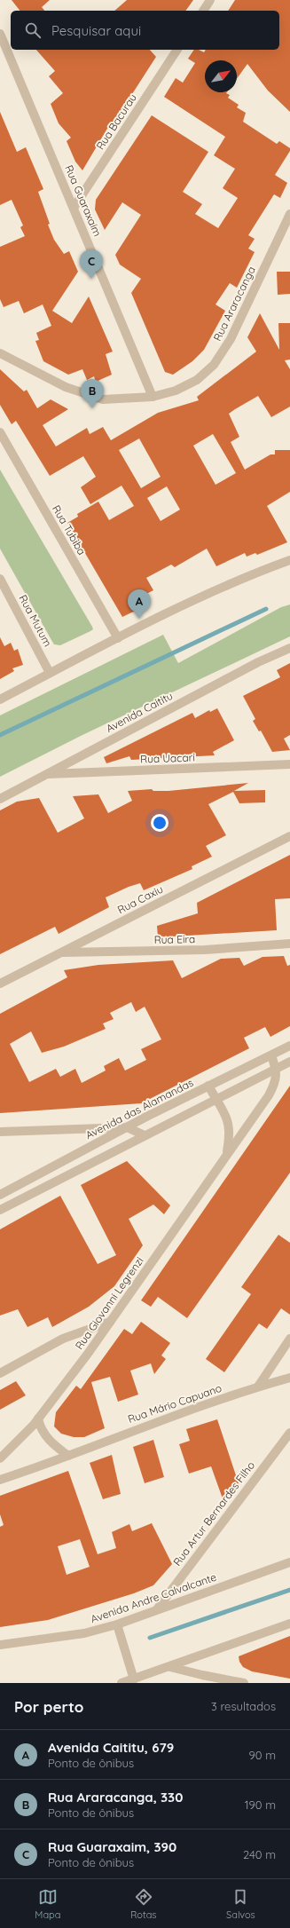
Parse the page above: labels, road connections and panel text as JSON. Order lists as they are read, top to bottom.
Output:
{
  "streets": {
    "street": [
      "Rua Bacurau",
      "Rua Guaraxaim",
      "Rua Araracanga",
      "Rua Tubiba",
      "Rua Mutum",
      "Avenida Caititu",
      "Rua Uacari",
      "Rua Caxiu",
      "Rua Eira",
      "Avenida das Alamandas",
      "Rua Giovanni Legrenzi",
      "Rua Mário Capuano",
      "Rua Artur Bernardes Filho",
      "Avenida Andre Calvalcante"
    ]
  },
  "crossings": [
    ["Rua Bacurau", "Rua Guaraxaim"],
    ["Rua Guaraxaim", "Rua Araracanga"],
    ["Avenida Caititu", "Rua Uacari"],
    ["Rua Caxiu", "Rua Eira"],
    ["Avenida das Alamandas", "Rua Giovanni Legrenzi"],
    ["Rua Artur Bernardes Filho", "Avenida Andre Calvalcante"]
  ],
  "north": "top right",
  "page": {
    "search": "Pesquisar aqui",
    "pins": ["C", "B", "A"],
    "heading": ["Por perto", "3 resultados"],
    "list": [
      {
        "mark": "A",
        "name": "Avenida Caititu, 679",
        "note": "Ponto de ônibus",
        "value": "90 m"
      },
      {
        "mark": "B",
        "name": "Rua Araracanga, 330",
        "note": "Ponto de ônibus",
        "value": "190 m"
      },
      {
        "mark": "C",
        "name": "Rua Guaraxaim, 390",
        "note": "Ponto de ônibus",
        "value": "240 m"
      }
    ],
    "nav": ["Mapa", "Rotas", "Salvos"]
  }
}
